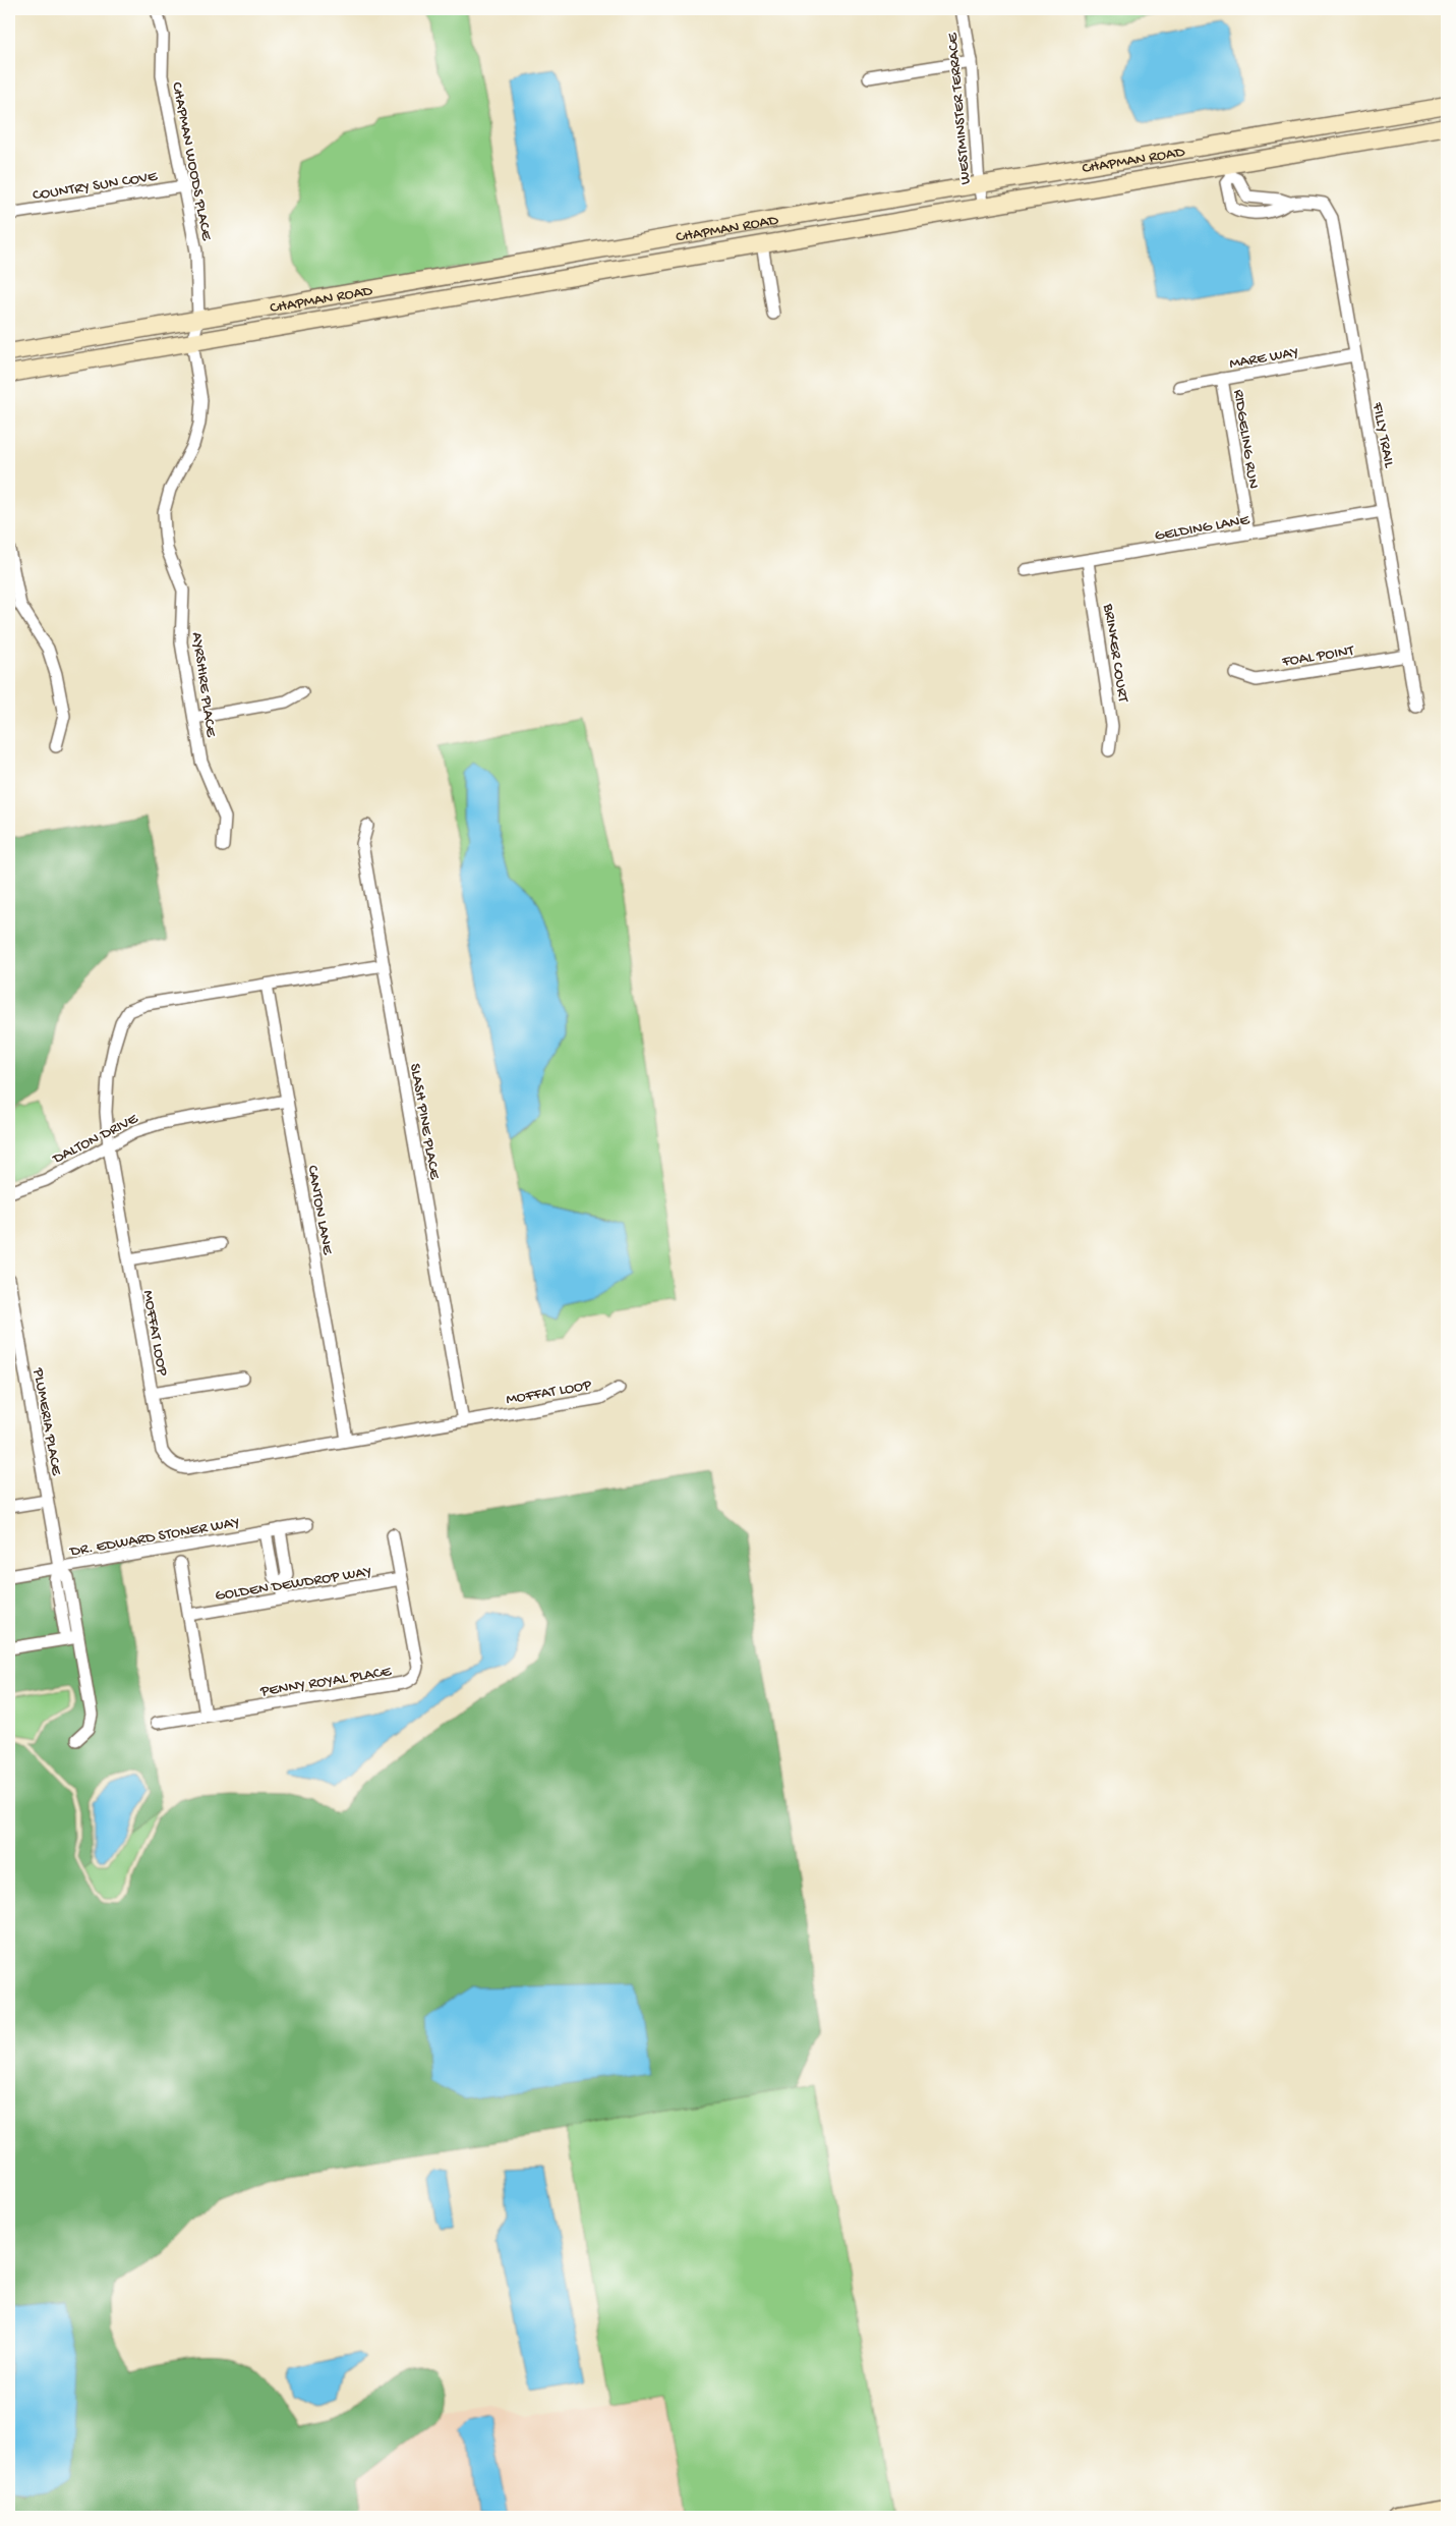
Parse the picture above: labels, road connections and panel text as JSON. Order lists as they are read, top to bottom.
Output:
{
  "streets": {
    "street": [
      "WESTMINSTER TERRACE",
      "CHAPMAN ROAD",
      "CHAPMAN WOODS PLACE",
      "COUNTRY SUN COVE",
      "MARE WAY",
      "FILLY TRAIL",
      "RIDGELING RUN",
      "GELDING LANE",
      "BRINKER COURT",
      "FOAL POINT",
      "AYRSHIRE PLACE",
      "SLASH PINE PLACE",
      "DALTON DRIVE",
      "CANTON LANE",
      "MOFFAT LOOP",
      "PLUMERIA PLACE",
      "DR. EDWARD STONER WAY",
      "GOLDEN DEWDROP WAY",
      "PENNY ROYAL PLACE"
    ]
  },
  "crossings": [
    ["WESTMINSTER TERRACE", "CHAPMAN ROAD"],
    ["CHAPMAN ROAD", "CHAPMAN WOODS PLACE"],
    ["CHAPMAN ROAD", "AYRSHIRE PLACE"],
    ["CHAPMAN WOODS PLACE", "COUNTRY SUN COVE"],
    ["CHAPMAN WOODS PLACE", "AYRSHIRE PLACE"],
    ["MARE WAY", "FILLY TRAIL"],
    ["MARE WAY", "RIDGELING RUN"],
    ["FILLY TRAIL", "GELDING LANE"],
    ["FILLY TRAIL", "FOAL POINT"],
    ["RIDGELING RUN", "GELDING LANE"],
    ["GELDING LANE", "BRINKER COURT"],
    ["SLASH PINE PLACE", "MOFFAT LOOP"],
    ["DALTON DRIVE", "CANTON LANE"],
    ["DALTON DRIVE", "MOFFAT LOOP"],
    ["CANTON LANE", "MOFFAT LOOP"],
    ["PLUMERIA PLACE", "DR. EDWARD STONER WAY"],
    ["GOLDEN DEWDROP WAY", "PENNY ROYAL PLACE"]
  ]
}
